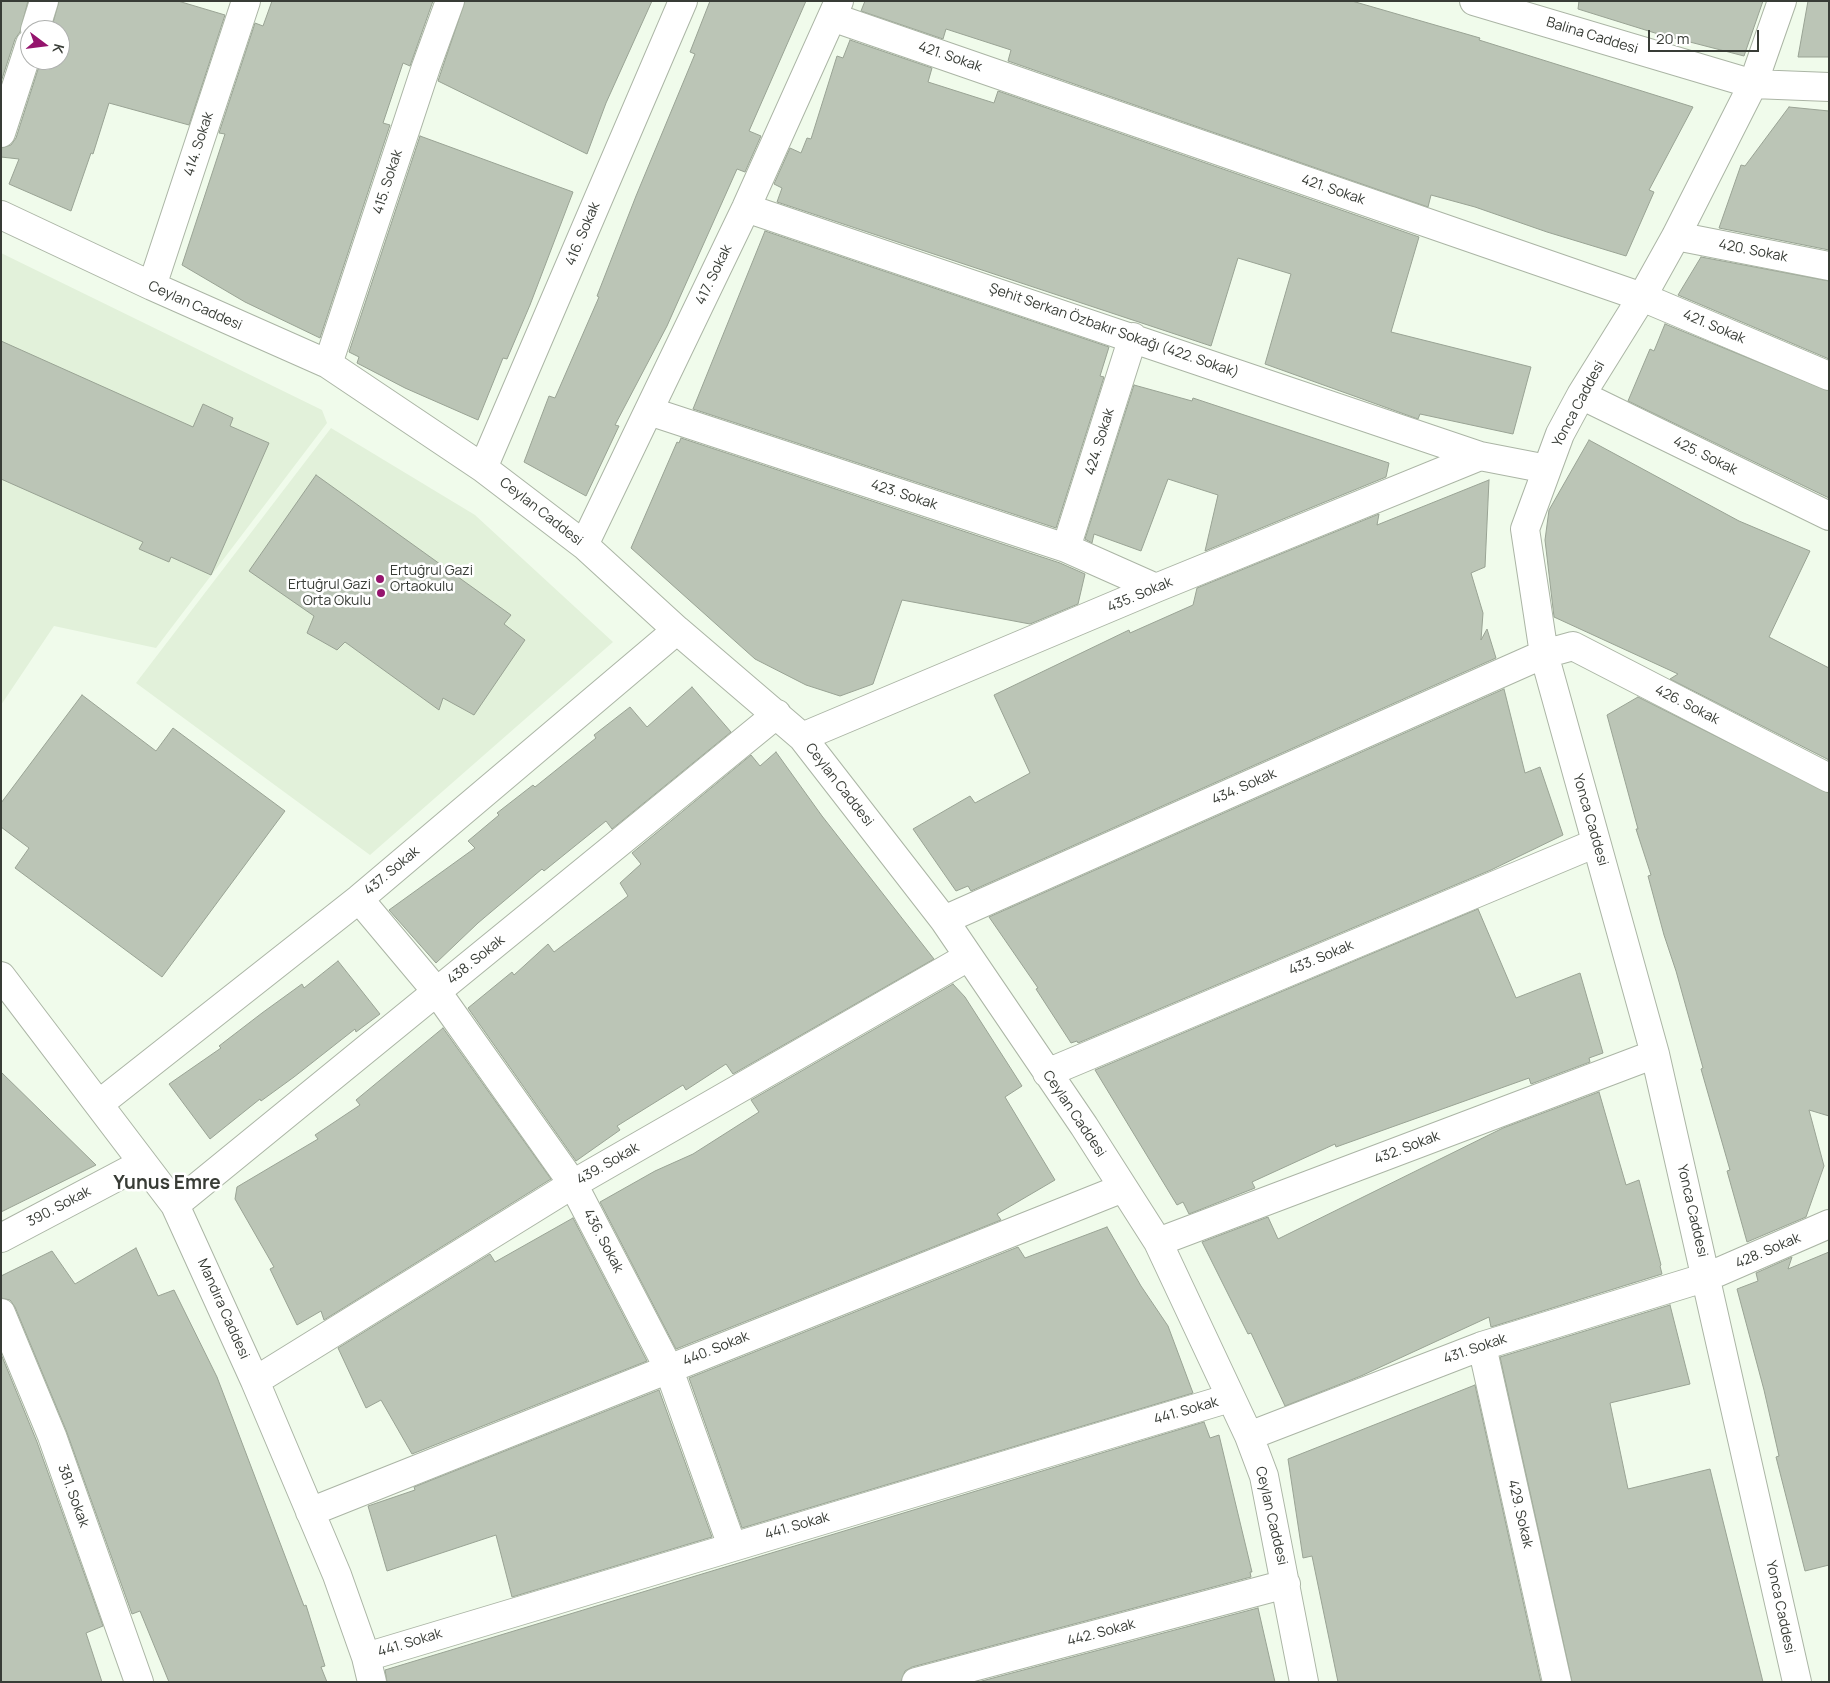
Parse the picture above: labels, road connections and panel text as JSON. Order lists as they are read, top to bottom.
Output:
{
  "streets": {
    "street": [
      "Balina Caddesi",
      "421. Sokak",
      "414. Sokak",
      "415. Sokak",
      "416. Sokak",
      "420. Sokak",
      "417. Sokak",
      "Ceylan Caddesi",
      "Şehit Serkan Özbakır Sokağı (422. Sokak)",
      "Yonca Caddesi",
      "424. Sokak",
      "425. Sokak",
      "423. Sokak",
      "435. Sokak",
      "426. Sokak",
      "434. Sokak",
      "437. Sokak",
      "433. Sokak",
      "438. Sokak",
      "432. Sokak",
      "439. Sokak",
      "390. Sokak",
      "436. Sokak",
      "428. Sokak",
      "Mandıra Caddesi",
      "440. Sokak",
      "431. Sokak",
      "441. Sokak",
      "381. Sokak",
      "429. Sokak",
      "442. Sokak"
    ]
  },
  "crossings": [
    ["Balina Caddesi", "Yonca Caddesi"],
    ["421. Sokak", "417. Sokak"],
    ["421. Sokak", "Yonca Caddesi"],
    ["414. Sokak", "Ceylan Caddesi"],
    ["415. Sokak", "Ceylan Caddesi"],
    ["416. Sokak", "Ceylan Caddesi"],
    ["420. Sokak", "Yonca Caddesi"],
    ["417. Sokak", "Ceylan Caddesi"],
    ["417. Sokak", "Şehit Serkan Özbakır Sokağı (422. Sokak)"],
    ["417. Sokak", "423. Sokak"],
    ["Ceylan Caddesi", "435. Sokak"],
    ["Ceylan Caddesi", "434. Sokak"],
    ["Ceylan Caddesi", "437. Sokak"],
    ["Ceylan Caddesi", "433. Sokak"],
    ["Ceylan Caddesi", "438. Sokak"],
    ["Ceylan Caddesi", "432. Sokak"],
    ["Ceylan Caddesi", "439. Sokak"],
    ["Ceylan Caddesi", "440. Sokak"],
    ["Ceylan Caddesi", "431. Sokak"],
    ["Ceylan Caddesi", "441. Sokak"],
    ["Ceylan Caddesi", "442. Sokak"],
    ["Şehit Serkan Özbakır Sokağı (422. Sokak)", "Yonca Caddesi"],
    ["Şehit Serkan Özbakır Sokağı (422. Sokak)", "424. Sokak"],
    ["Şehit Serkan Özbakır Sokağı (422. Sokak)", "435. Sokak"],
    ["Yonca Caddesi", "425. Sokak"],
    ["Yonca Caddesi", "426. Sokak"],
    ["Yonca Caddesi", "434. Sokak"],
    ["Yonca Caddesi", "433. Sokak"],
    ["Yonca Caddesi", "432. Sokak"],
    ["Yonca Caddesi", "428. Sokak"],
    ["Yonca Caddesi", "431. Sokak"],
    ["424. Sokak", "423. Sokak"],
    ["423. Sokak", "435. Sokak"],
    ["426. Sokak", "434. Sokak"],
    ["437. Sokak", "436. Sokak"],
    ["437. Sokak", "Mandıra Caddesi"],
    ["438. Sokak", "436. Sokak"],
    ["438. Sokak", "Mandıra Caddesi"],
    ["439. Sokak", "436. Sokak"],
    ["439. Sokak", "Mandıra Caddesi"],
    ["390. Sokak", "Mandıra Caddesi"],
    ["436. Sokak", "440. Sokak"],
    ["436. Sokak", "441. Sokak"],
    ["428. Sokak", "431. Sokak"],
    ["Mandıra Caddesi", "440. Sokak"],
    ["Mandıra Caddesi", "441. Sokak"],
    ["431. Sokak", "429. Sokak"]
  ],
  "districts": ["Yunus Emre"],
  "places": ["Ertuğrul Gazi Ortaokulu", "Ertuğrul Gazi Orta Okulu"],
  "scale_bar": "20 m",
  "north": "right"
}
